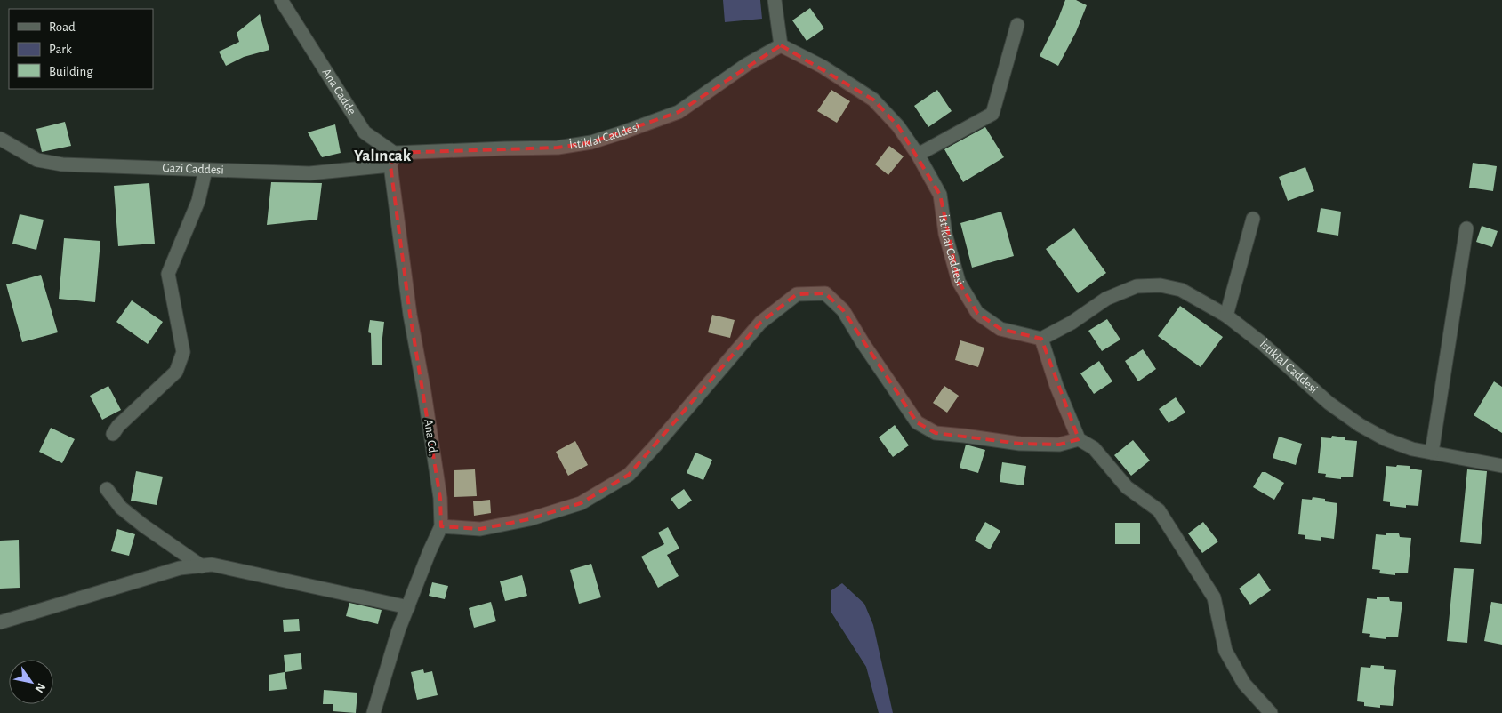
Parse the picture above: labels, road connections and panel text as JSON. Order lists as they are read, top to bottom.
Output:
{
  "streets": {
    "street": [
      "Ana Cadde",
      "İstiklal Caddesi",
      "Gazi Caddesi",
      "Ana Cd."
    ]
  },
  "crossings": [
    ["Ana Cadde", "İstiklal Caddesi"],
    ["Ana Cadde", "Gazi Caddesi"],
    ["Ana Cadde", "Ana Cd."],
    ["İstiklal Caddesi", "Gazi Caddesi"],
    ["İstiklal Caddesi", "Ana Cd."],
    ["Gazi Caddesi", "Ana Cd."]
  ],
  "districts": ["Yalıncak"],
  "legend": ["Road", "Park", "Building"],
  "north": "bottom right"
}
